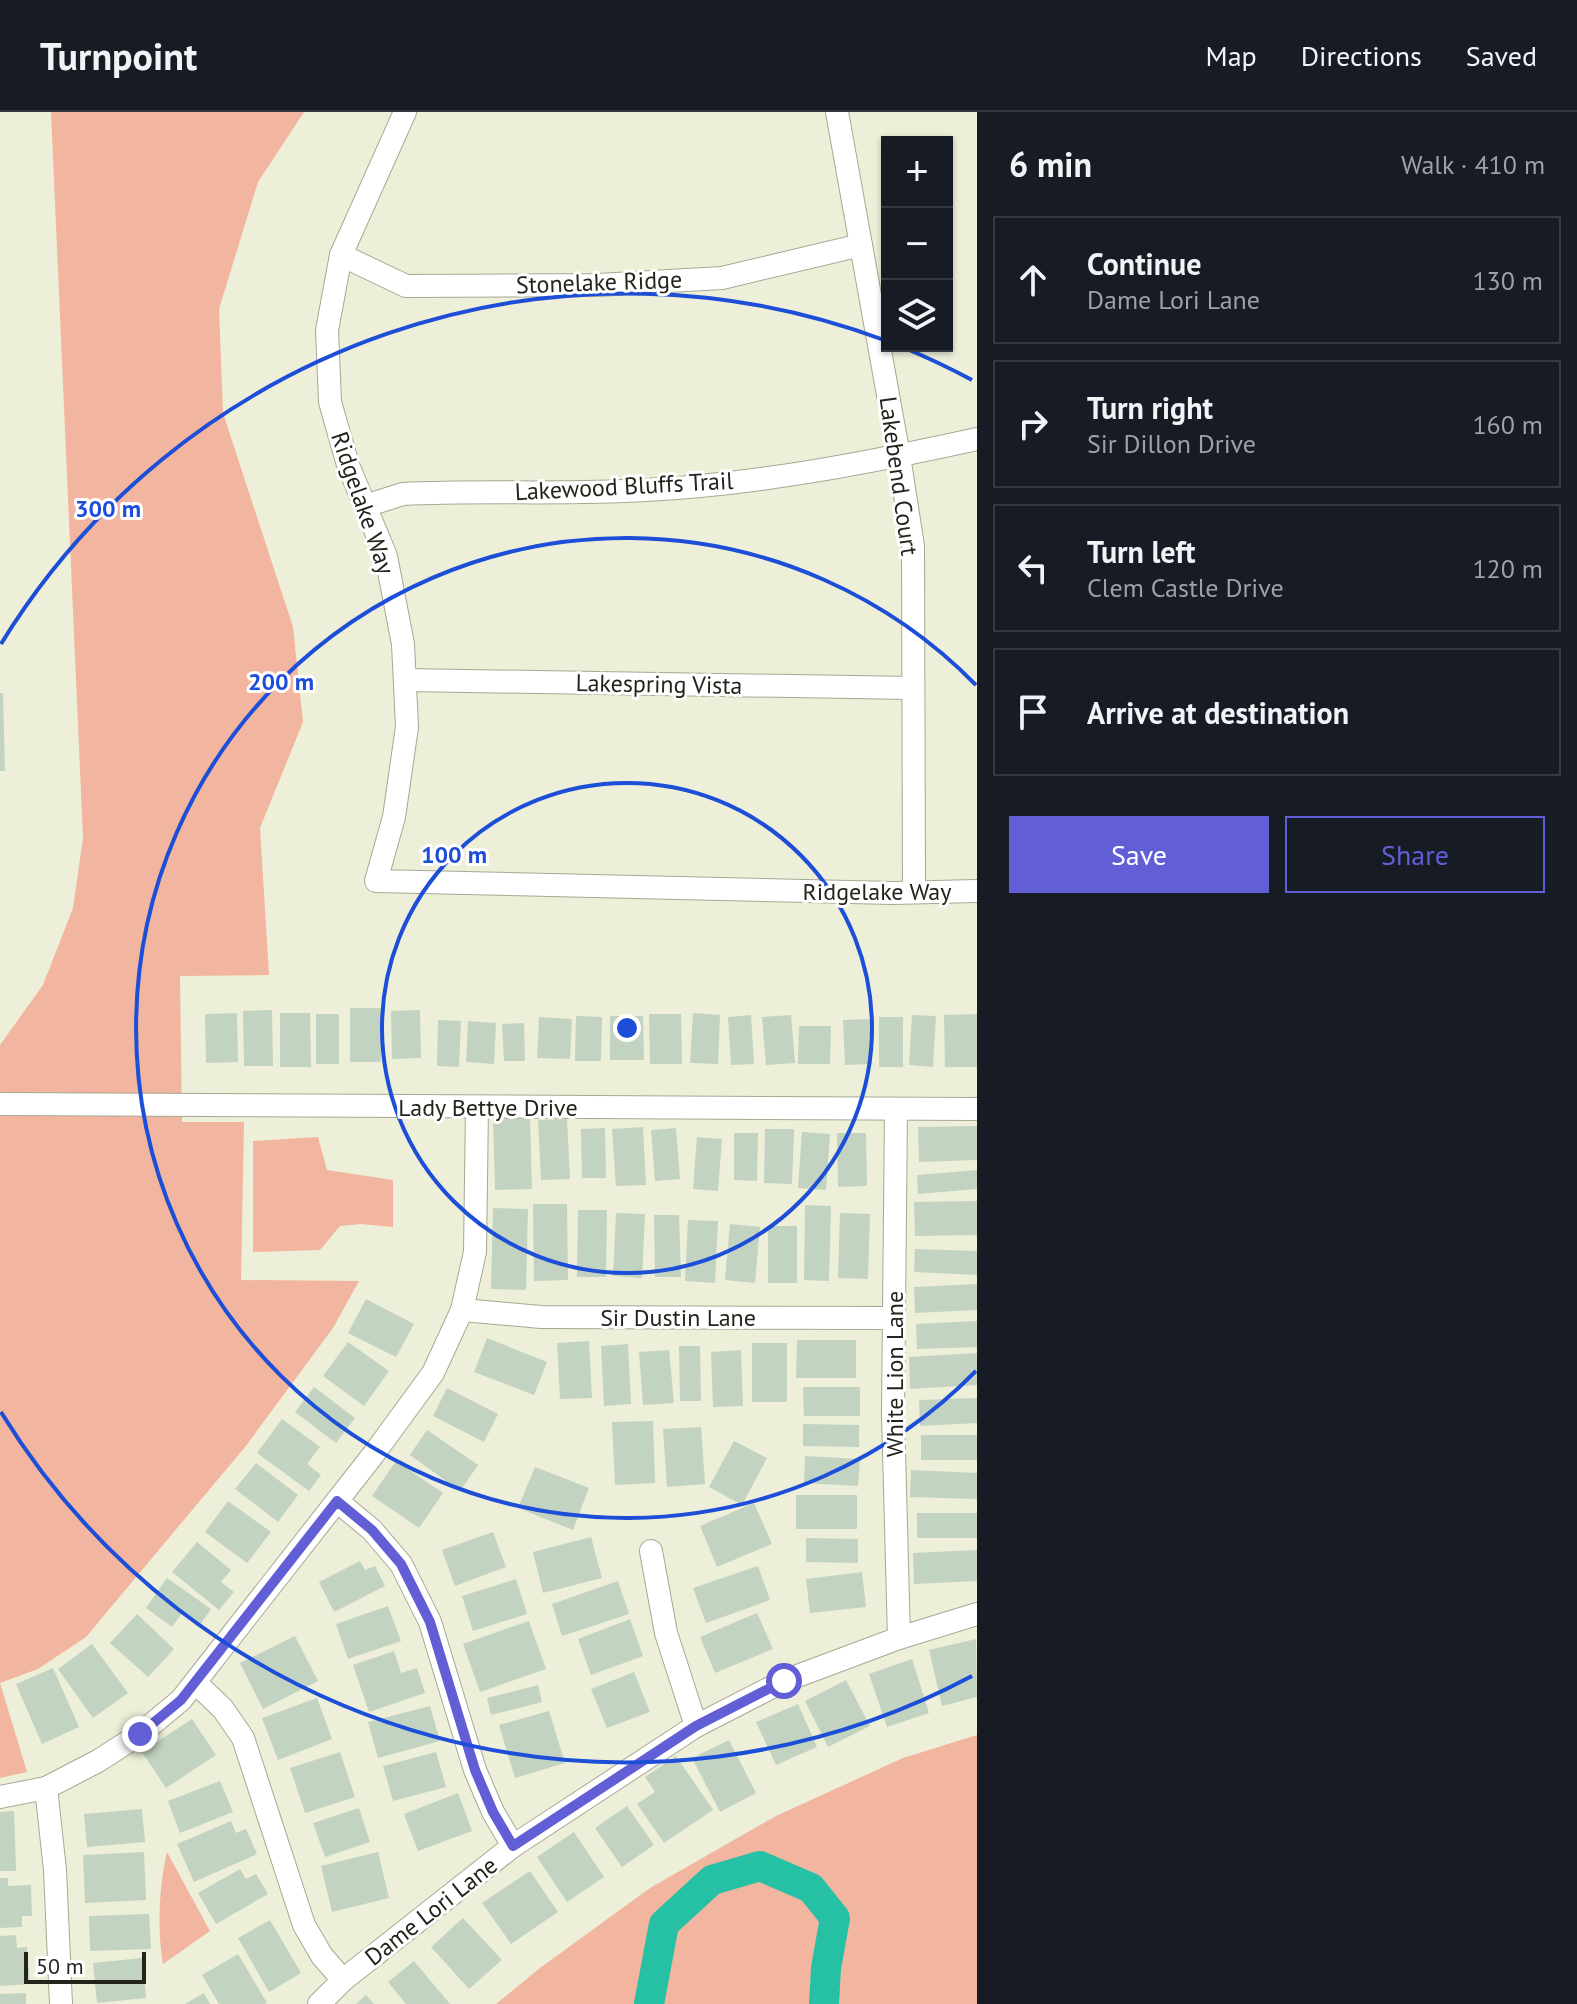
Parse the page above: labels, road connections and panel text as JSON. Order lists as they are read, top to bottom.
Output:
{
  "streets": {
    "street": [
      "Stonelake Ridge",
      "Lakebend Court",
      "Lakewood Bluffs Trail",
      "Ridgelake Way",
      "Lakespring Vista",
      "Lady Bettye Drive",
      "Sir Dustin Lane",
      "White Lion Lane",
      "Dame Lori Lane"
    ]
  },
  "crossings": [
    ["Stonelake Ridge", "Lakebend Court"],
    ["Stonelake Ridge", "Ridgelake Way"],
    ["Lakebend Court", "Lakewood Bluffs Trail"],
    ["Lakebend Court", "Ridgelake Way"],
    ["Lakebend Court", "Lakespring Vista"],
    ["Lakewood Bluffs Trail", "Ridgelake Way"],
    ["Ridgelake Way", "Lakespring Vista"],
    ["Lady Bettye Drive", "White Lion Lane"],
    ["Sir Dustin Lane", "White Lion Lane"],
    ["White Lion Lane", "Dame Lori Lane"]
  ],
  "scale_bar": "50 m",
  "page": {
    "header": "Turnpoint",
    "nav": ["Map", "Directions", "Saved"],
    "heading": ["6 min", "Walk · 410 m"],
    "map_buttons": ["+", "−"],
    "list": [
      ["Continue", "Dame Lori Lane", "130 m"],
      ["Turn right", "Sir Dillon Drive", "160 m"],
      ["Turn left", "Clem Castle Drive", "120 m"],
      "Arrive at destination"
    ],
    "buttons": ["Save", "Share"],
    "scale": "50 m"
  },
  "rings": ["300 m", "200 m", "100 m"]
}
